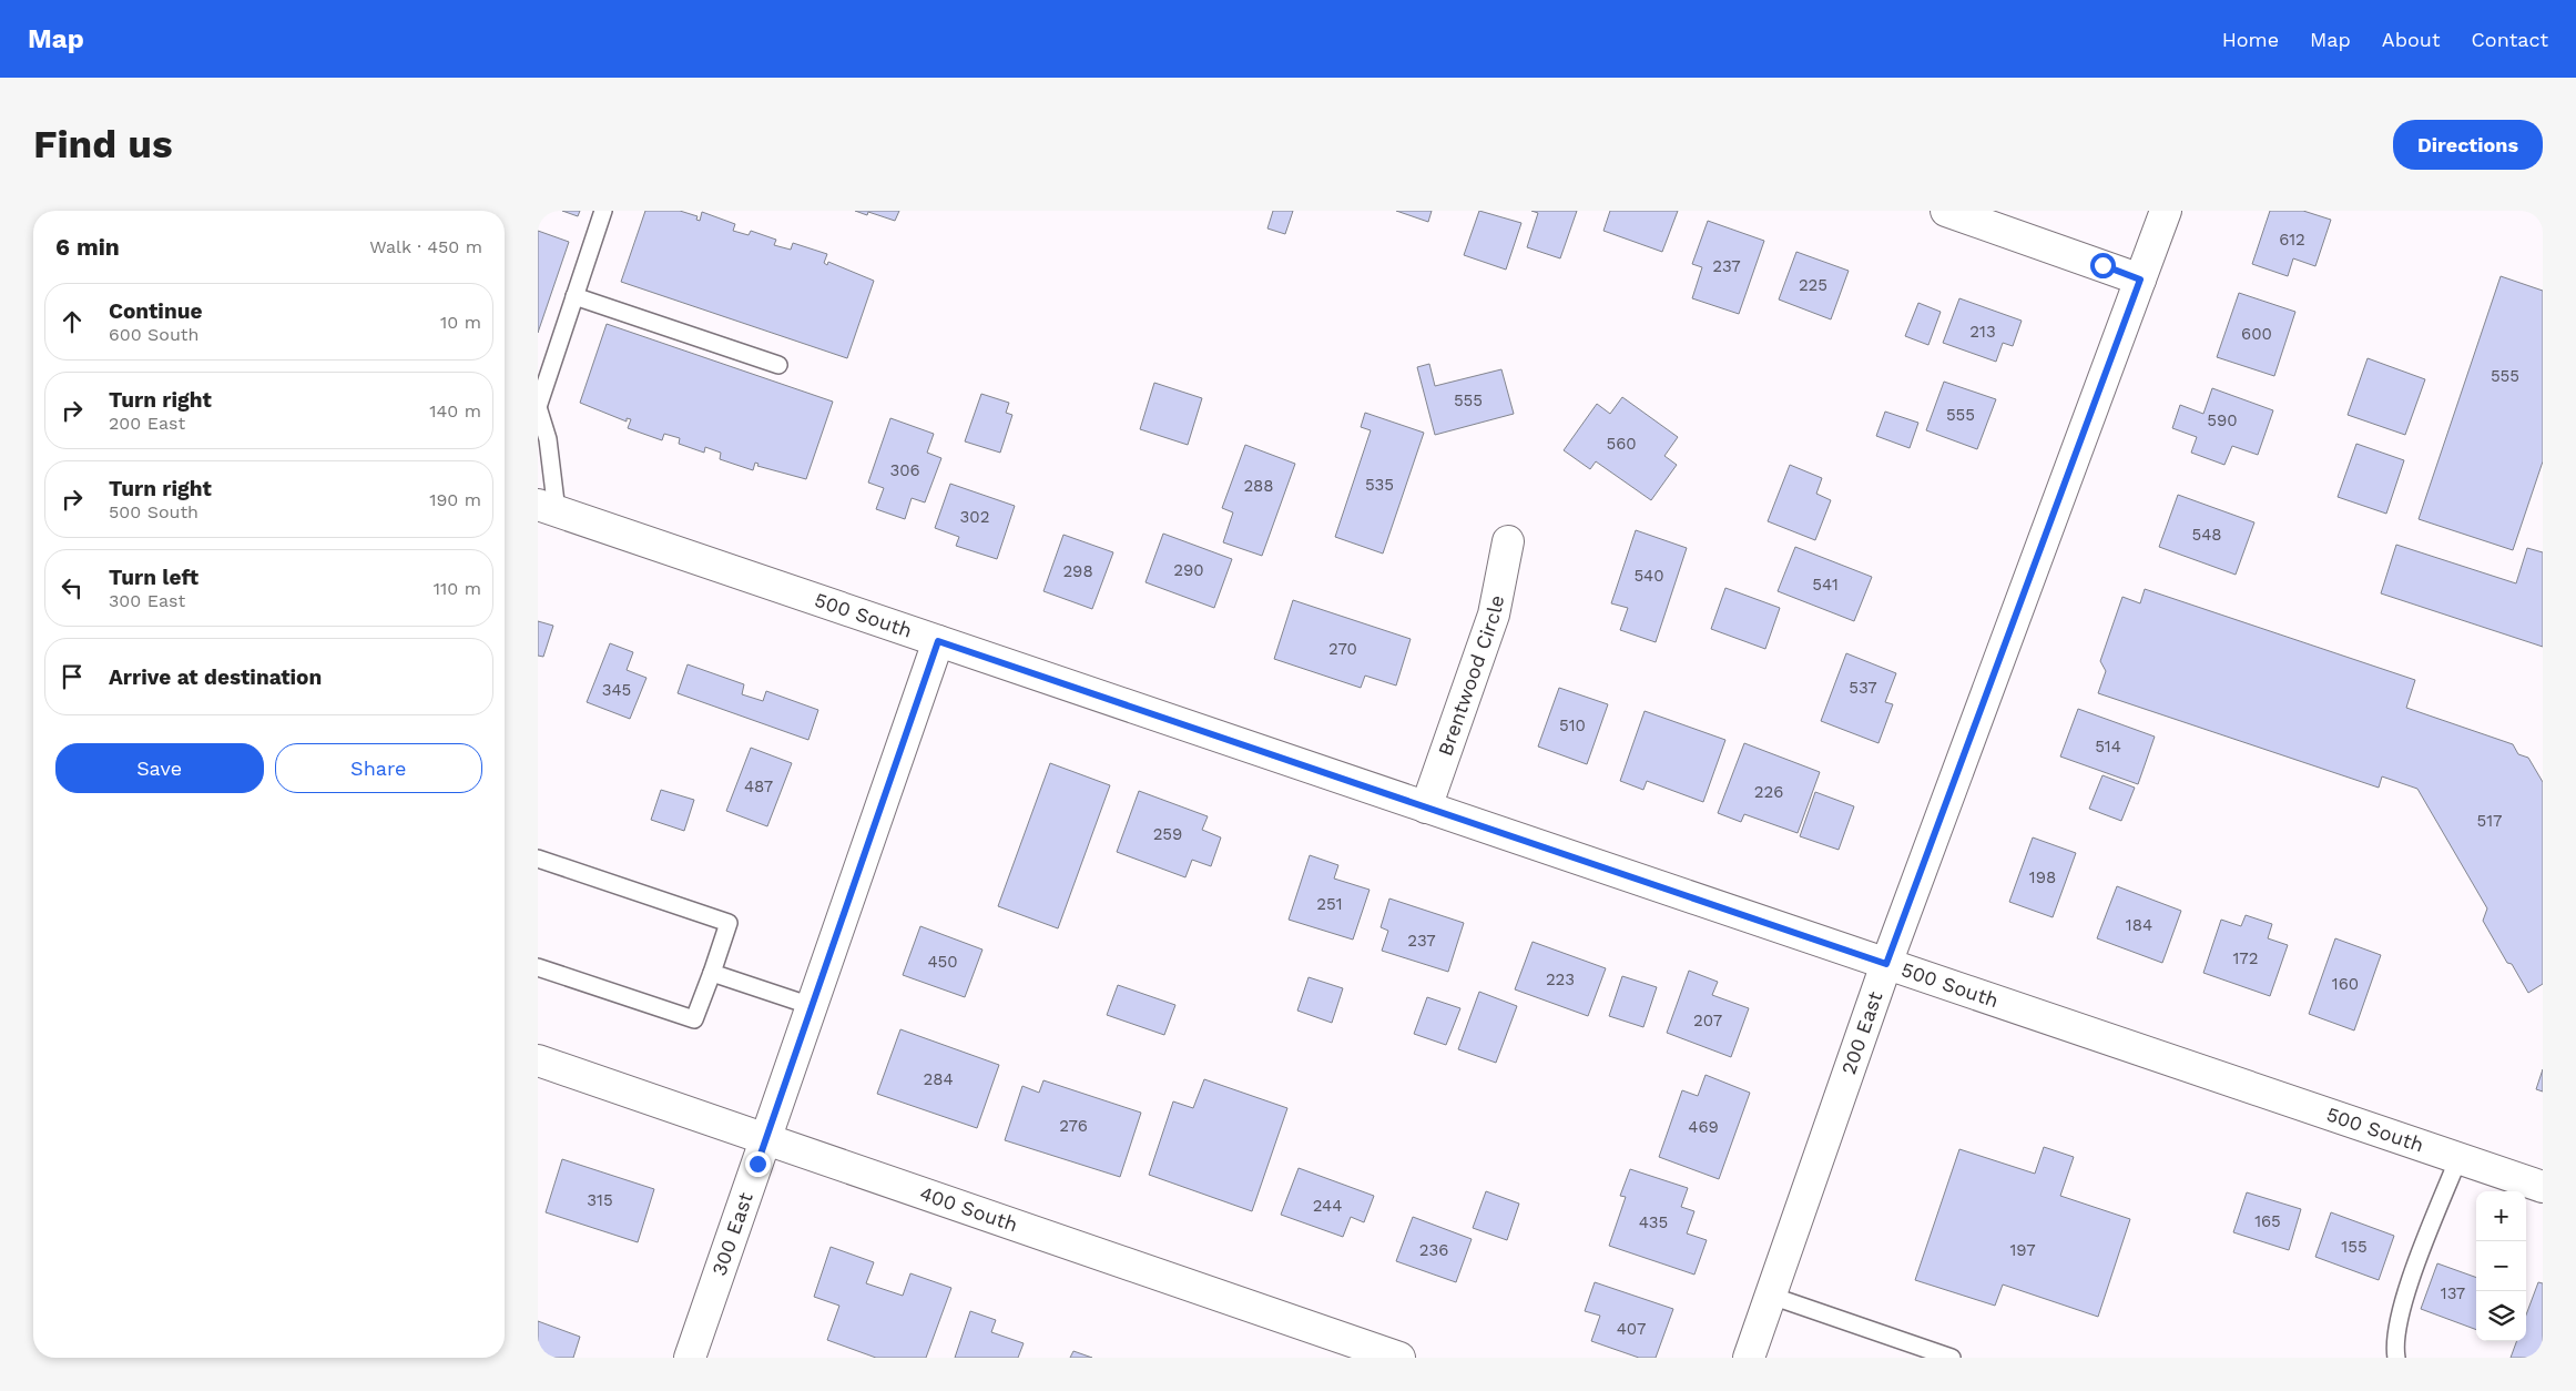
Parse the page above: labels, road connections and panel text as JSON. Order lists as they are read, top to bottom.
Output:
{
  "streets": {
    "street": [
      "500 South",
      "Brentwood Circle",
      "200 East",
      "400 South",
      "300 East"
    ]
  },
  "crossings": [
    ["500 South", "Brentwood Circle"],
    ["500 South", "200 East"],
    ["500 South", "300 East"],
    ["400 South", "300 East"]
  ],
  "house_numbers": [
    "612",
    "237",
    "225",
    "213",
    "600",
    "555",
    "555",
    "555",
    "590",
    "560",
    "306",
    "535",
    "288",
    "302",
    "548",
    "290",
    "298",
    "540",
    "541",
    "270",
    "537",
    "345",
    "510",
    "514",
    "487",
    "226",
    "517",
    "259",
    "198",
    "251",
    "184",
    "237",
    "172",
    "450",
    "223",
    "160",
    "207",
    "284",
    "276",
    "469",
    "315",
    "244",
    "165",
    "435",
    "155",
    "236",
    "197",
    "137",
    "407"
  ],
  "page": {
    "header": "Map",
    "nav": [
      "Home",
      "Map",
      "About",
      "Contact"
    ],
    "buttons": [
      "Directions",
      ["Save", "Share"]
    ],
    "title": "Find us",
    "heading": ["6 min", "Walk · 450 m"],
    "list": [
      ["Continue", "600 South", "10 m"],
      ["Turn right", "200 East", "140 m"],
      ["Turn right", "500 South", "190 m"],
      ["Turn left", "300 East", "110 m"],
      "Arrive at destination"
    ],
    "map_buttons": ["+", "−"]
  }
}
